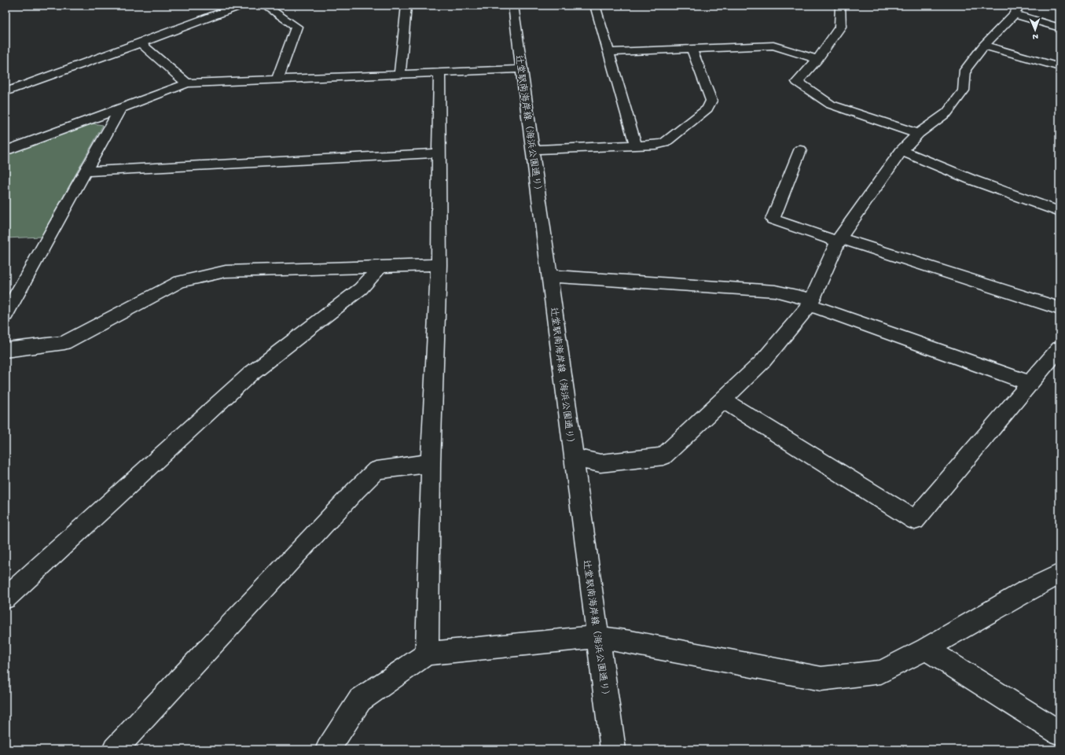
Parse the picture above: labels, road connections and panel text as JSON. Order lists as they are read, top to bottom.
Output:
{
  "streets": {
    "street": ["辻堂駅南海岸線（海浜公園通り）"]
  },
  "north": "bottom"
}
